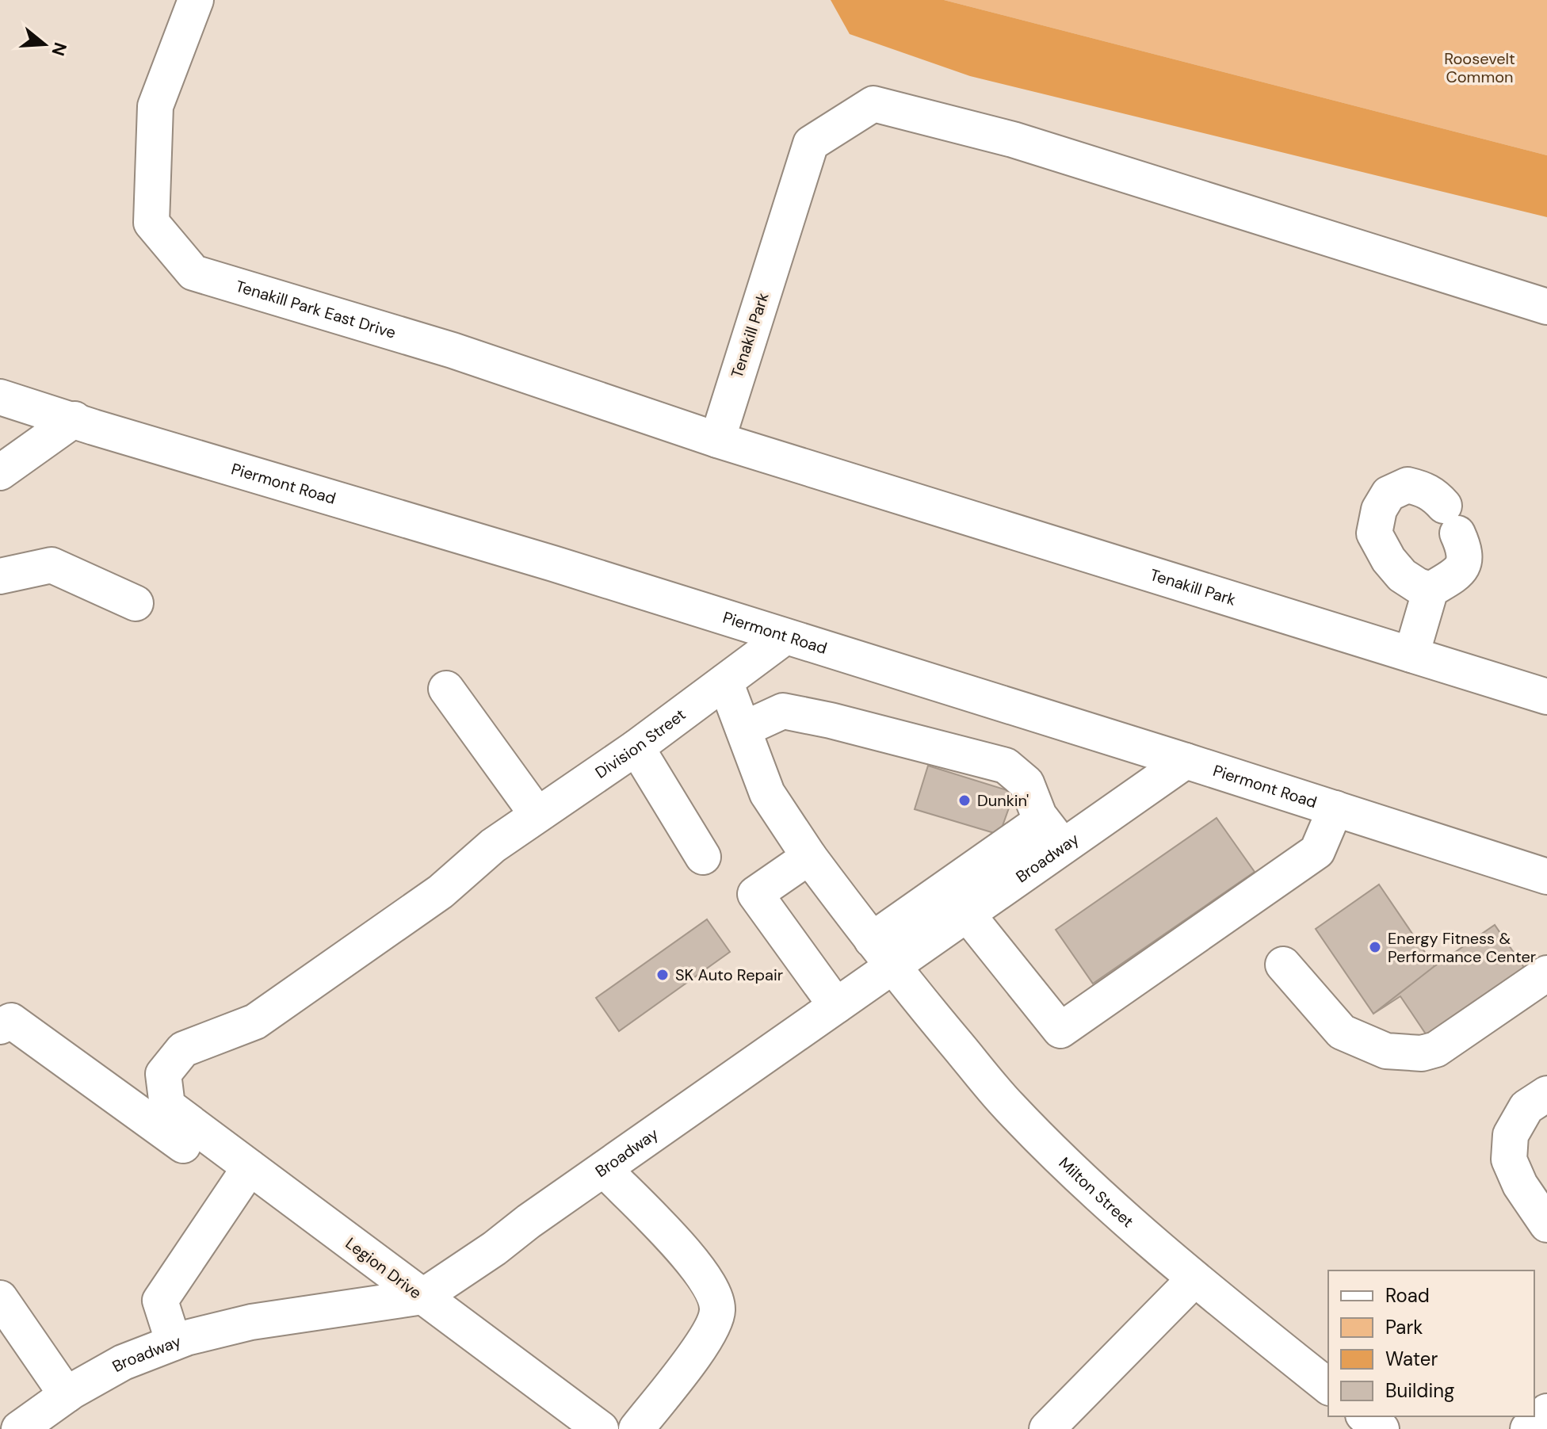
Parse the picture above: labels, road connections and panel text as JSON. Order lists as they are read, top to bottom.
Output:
{
  "streets": {
    "street": [
      "Tenakill Park East Drive",
      "Tenakill Park",
      "Piermont Road",
      "Division Street",
      "Broadway",
      "Milton Street",
      "Legion Drive"
    ]
  },
  "crossings": [
    ["Tenakill Park East Drive", "Tenakill Park"],
    ["Piermont Road", "Division Street"],
    ["Piermont Road", "Broadway"],
    ["Division Street", "Milton Street"],
    ["Division Street", "Legion Drive"],
    ["Broadway", "Milton Street"],
    ["Broadway", "Legion Drive"]
  ],
  "parks": ["Roosevelt Common"],
  "places": ["Dunkin'", "Energy Fitness & Performance Center", "SK Auto Repair"],
  "legend": [
    "Road",
    "Park",
    "Water",
    "Building"
  ],
  "north": "right"
}
